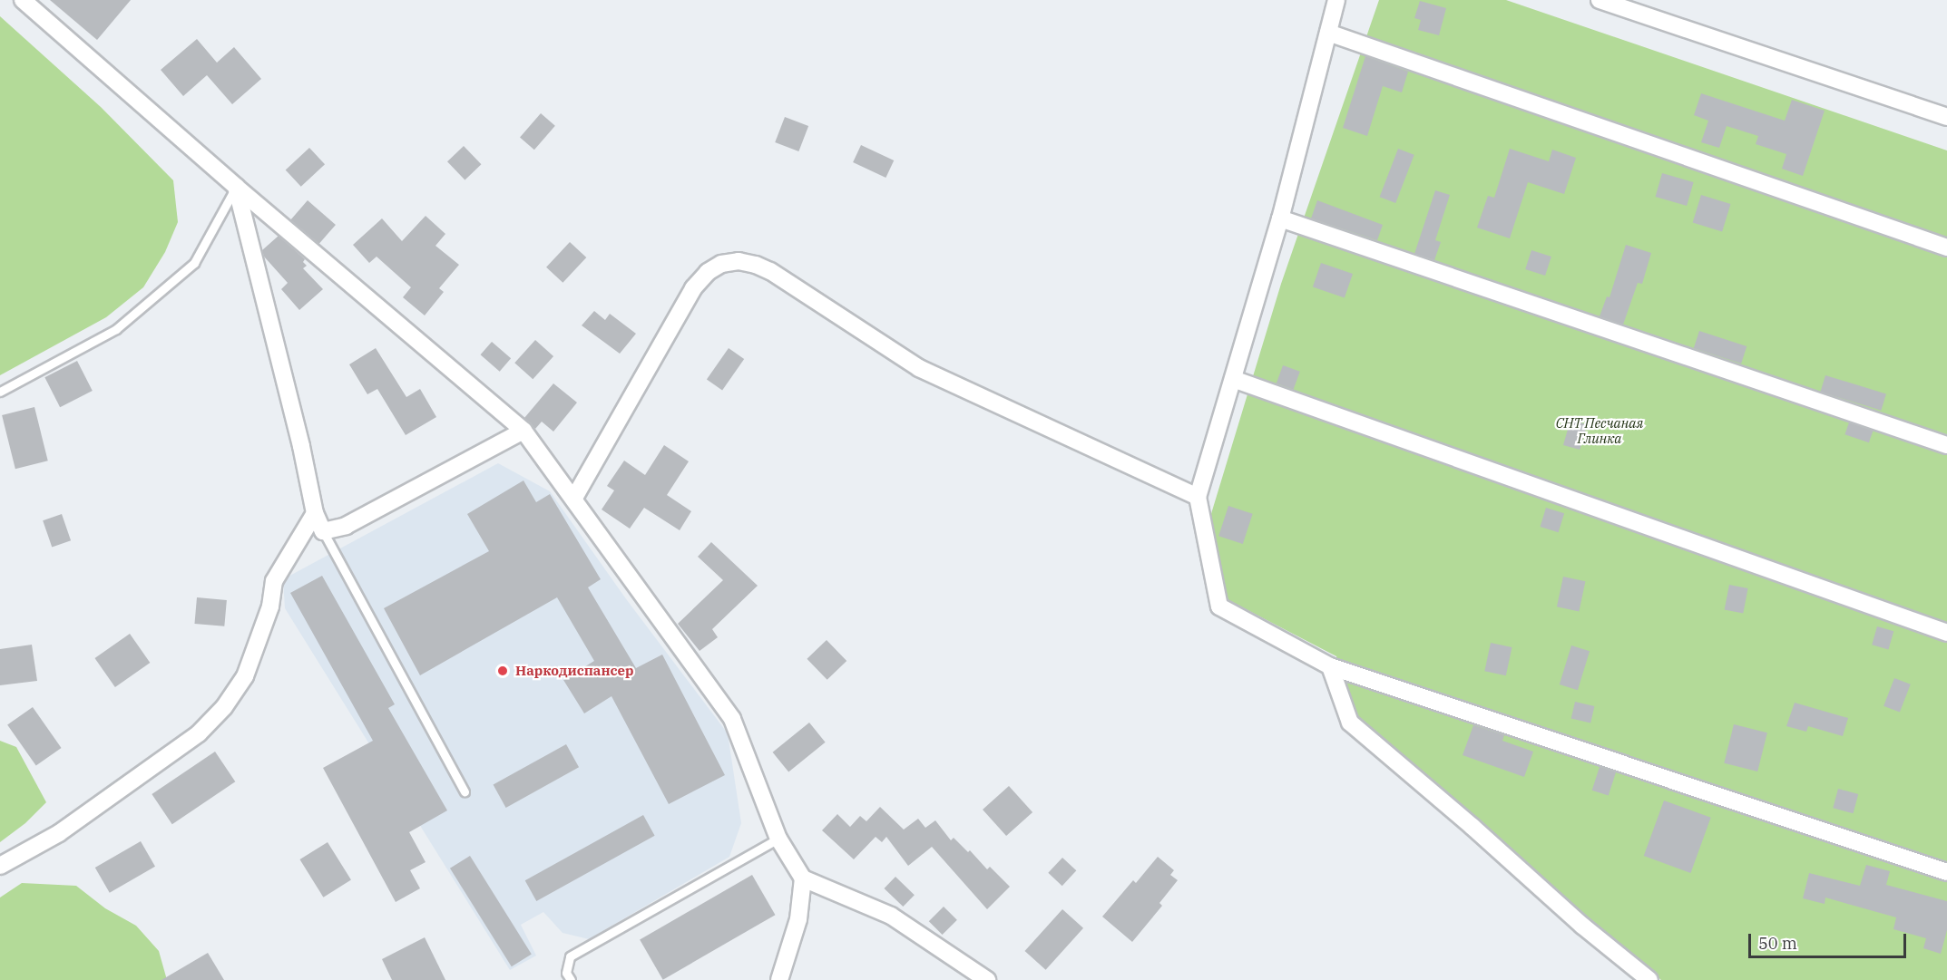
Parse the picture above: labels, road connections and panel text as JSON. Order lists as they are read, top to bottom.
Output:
{
  "parks": ["СНТ Песчаная Глинка"],
  "places": ["Наркодиспансер"],
  "scale_bar": "50 m"
}
